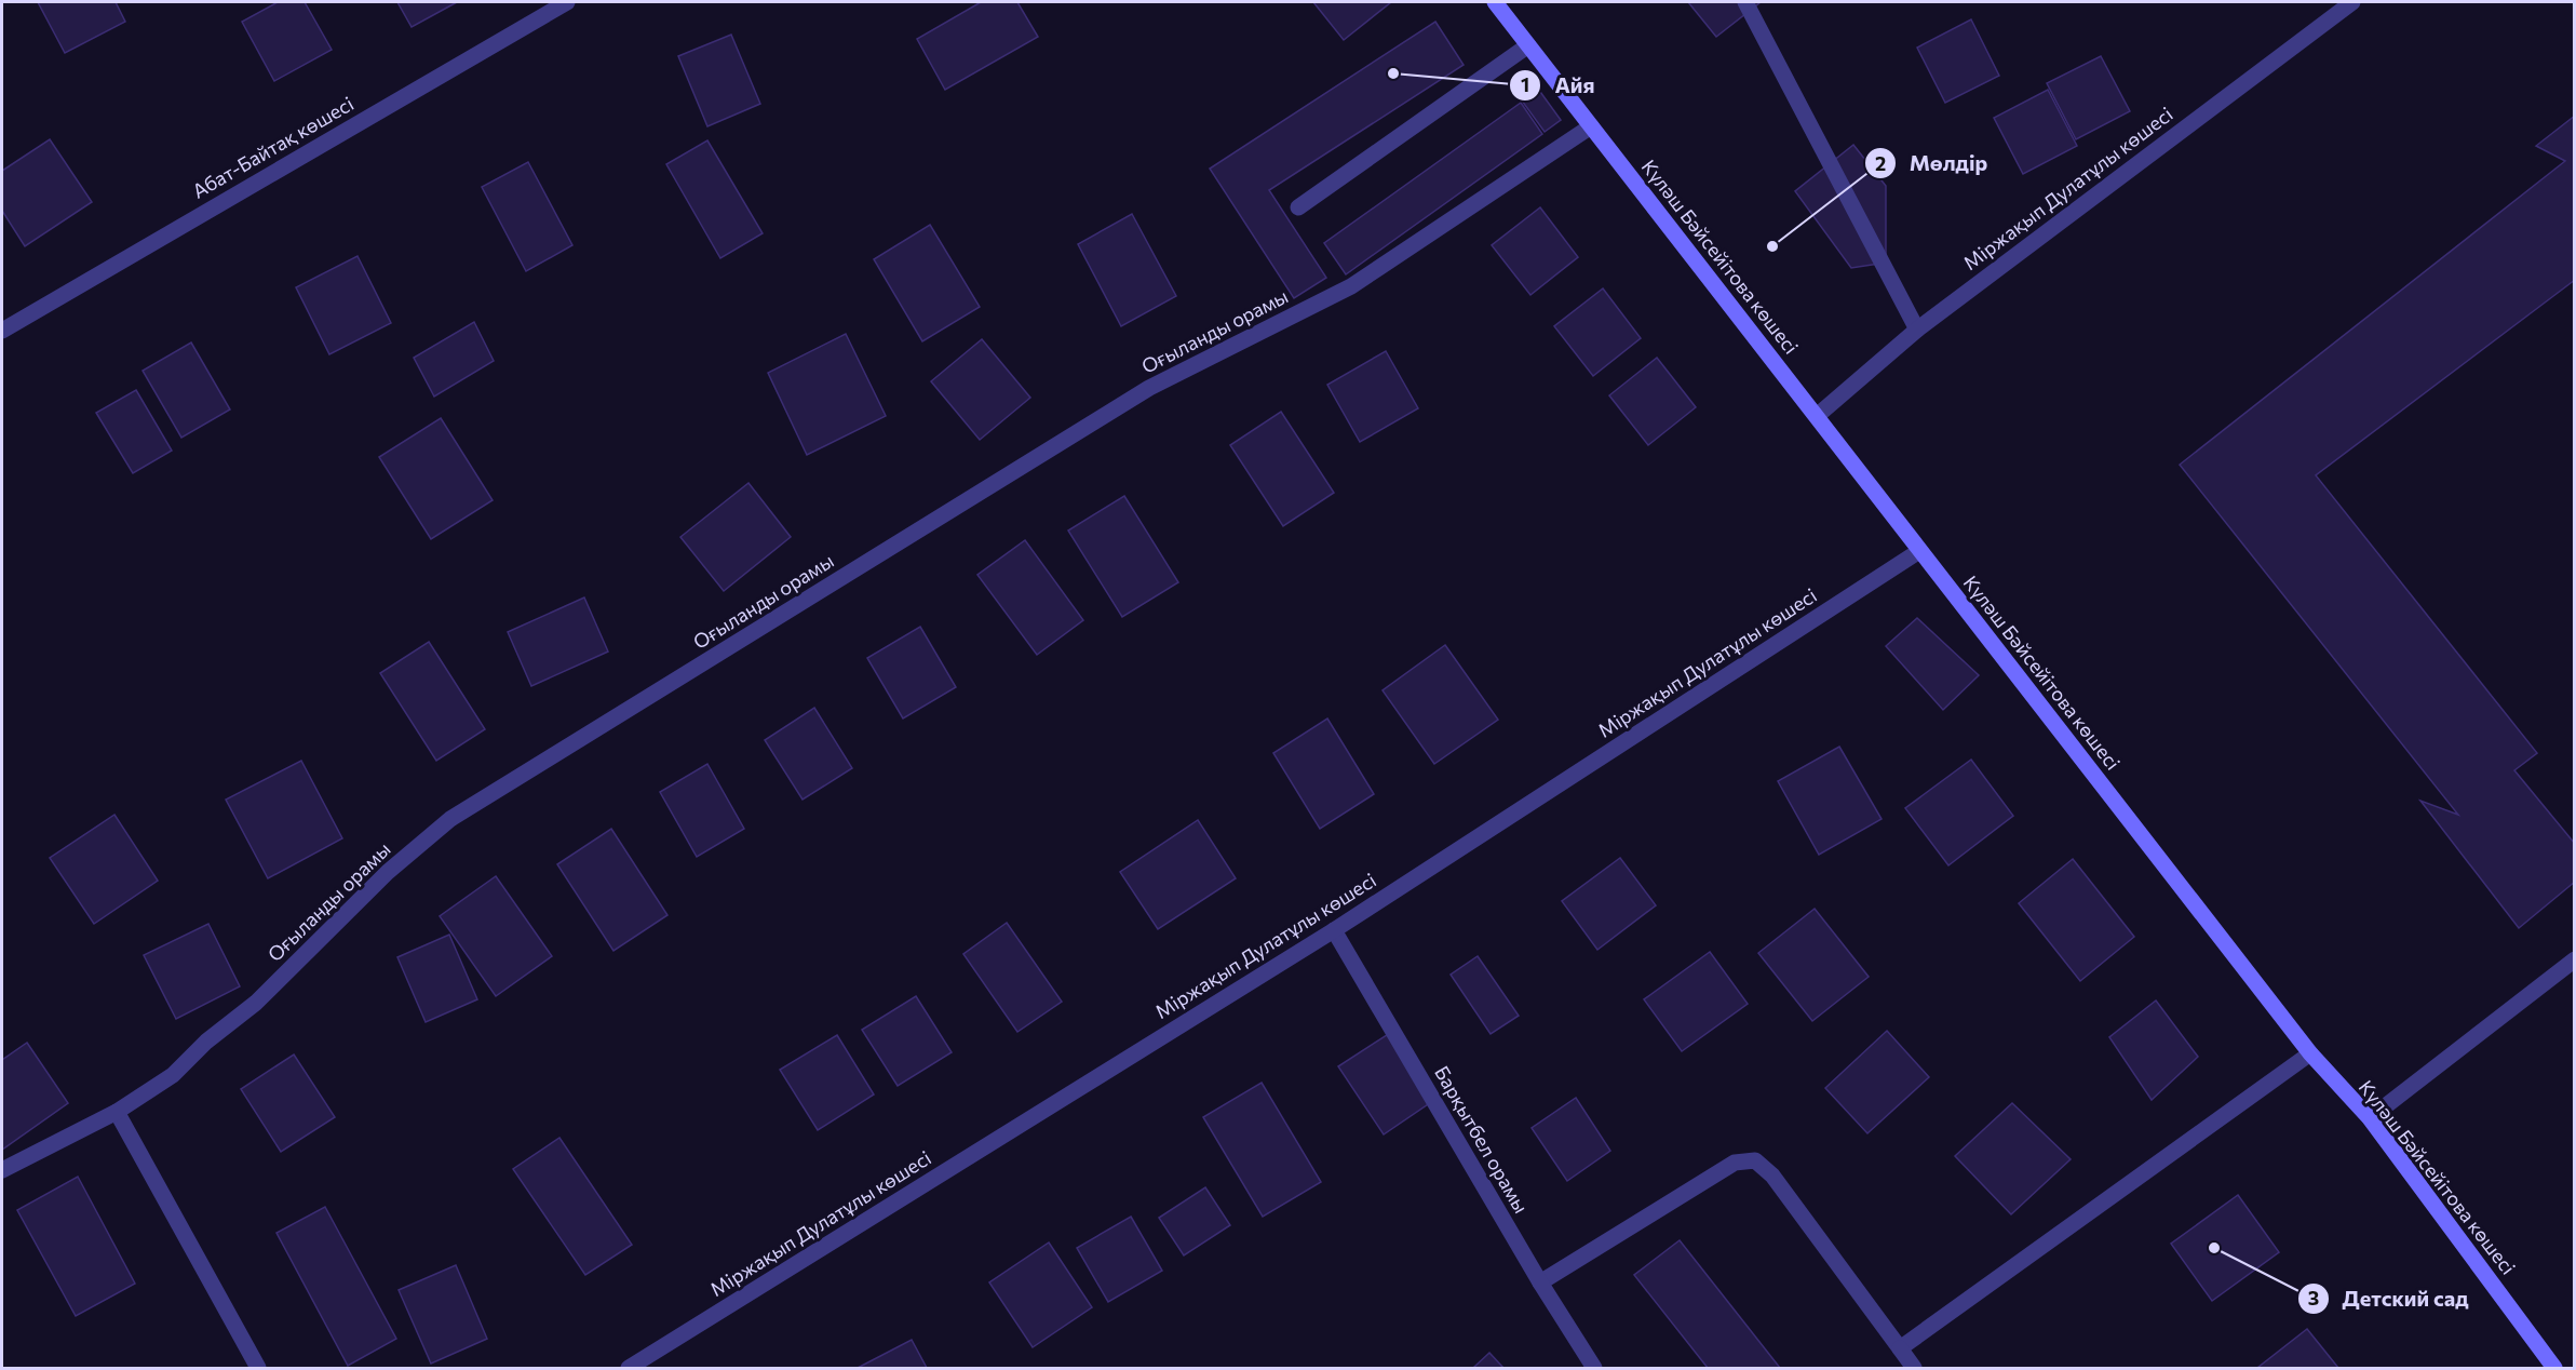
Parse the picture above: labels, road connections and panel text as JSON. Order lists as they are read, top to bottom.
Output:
{
  "streets": {
    "street": [
      "Абат-Байтақ көшесі",
      "Міржақып Дулатұлы көшесі",
      "Күләш Бәйсейітова көшесі",
      "Оғыланды орамы",
      "Барқытбел орамы"
    ]
  },
  "crossings": [
    ["Міржақып Дулатұлы көшесі", "Күләш Бәйсейітова көшесі"],
    ["Міржақып Дулатұлы көшесі", "Барқытбел орамы"],
    ["Күләш Бәйсейітова көшесі", "Оғыланды орамы"]
  ],
  "places": ["Айя", "Мөлдiр", "Детский сад"]
}
